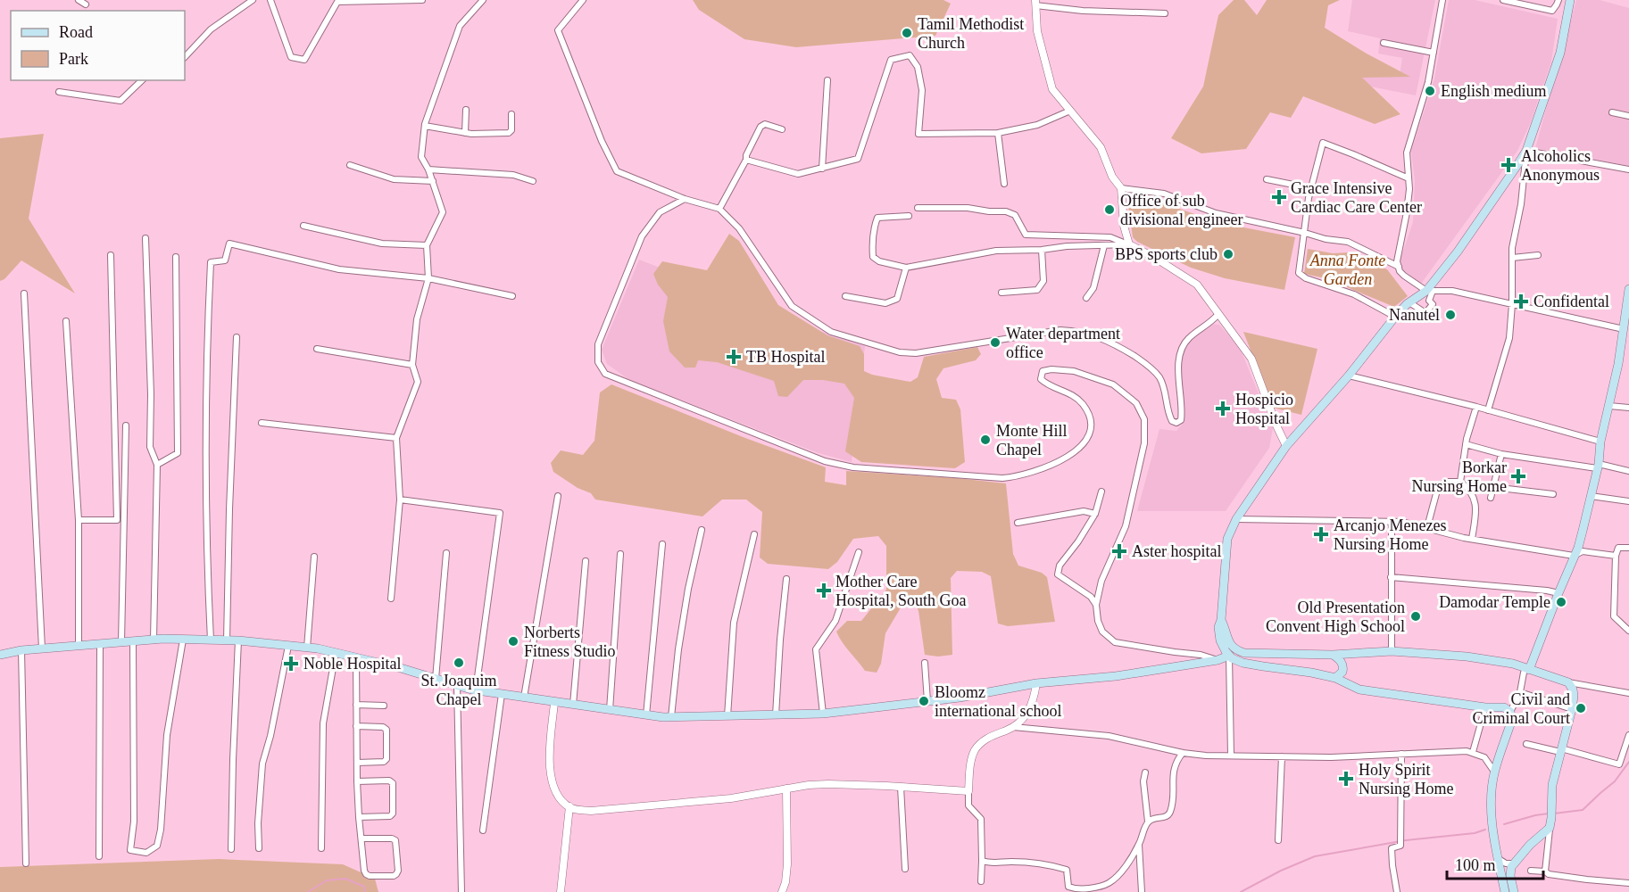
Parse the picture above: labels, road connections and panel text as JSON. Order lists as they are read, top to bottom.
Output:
{
  "parks": ["Anna Fonte Garden"],
  "places": {
    "other": [
      "Tamil Methodist Church",
      "English medium",
      "Office of sub divisional engineer",
      "BPS sports club",
      "Nanutel",
      "Water department office",
      "Monte Hill Chapel",
      "Damodar Temple",
      "Old Presentation Convent High School",
      "Norberts Fitness Studio",
      "St. Joaquim Chapel",
      "Bloomz international school",
      "Civil and Criminal Court"
    ],
    "health": [
      "Alcoholics Anonymous",
      "Grace Intensive Cardiac Care Center",
      "Confidental",
      "TB Hospital",
      "Hospicio Hospital",
      "Borkar Nursing Home",
      "Arcanjo Menezes Nursing Home",
      "Aster hospital",
      "Mother Care Hospital, South Goa",
      "Noble Hospital",
      "Holy Spirit Nursing Home"
    ]
  },
  "legend": ["Road", "Park"],
  "scale_bar": "100 m"
}
